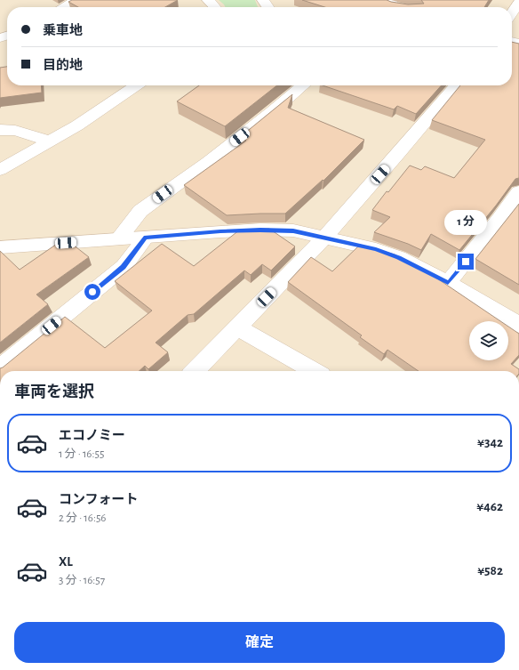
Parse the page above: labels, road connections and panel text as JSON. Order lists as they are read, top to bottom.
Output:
{
  "page": {
    "banner": ["乗車地", "目的地"],
    "bubble": "1 分",
    "heading": "車両を選択",
    "list": [
      {
        "name": "エコノミー",
        "note": "1 分 · 16:55",
        "value": "¥342"
      },
      {
        "name": "コンフォート",
        "note": "2 分 · 16:56",
        "value": "¥462"
      },
      {
        "name": "XL",
        "note": "3 分 · 16:57",
        "value": "¥582"
      }
    ],
    "buttons": "確定"
  }
}
